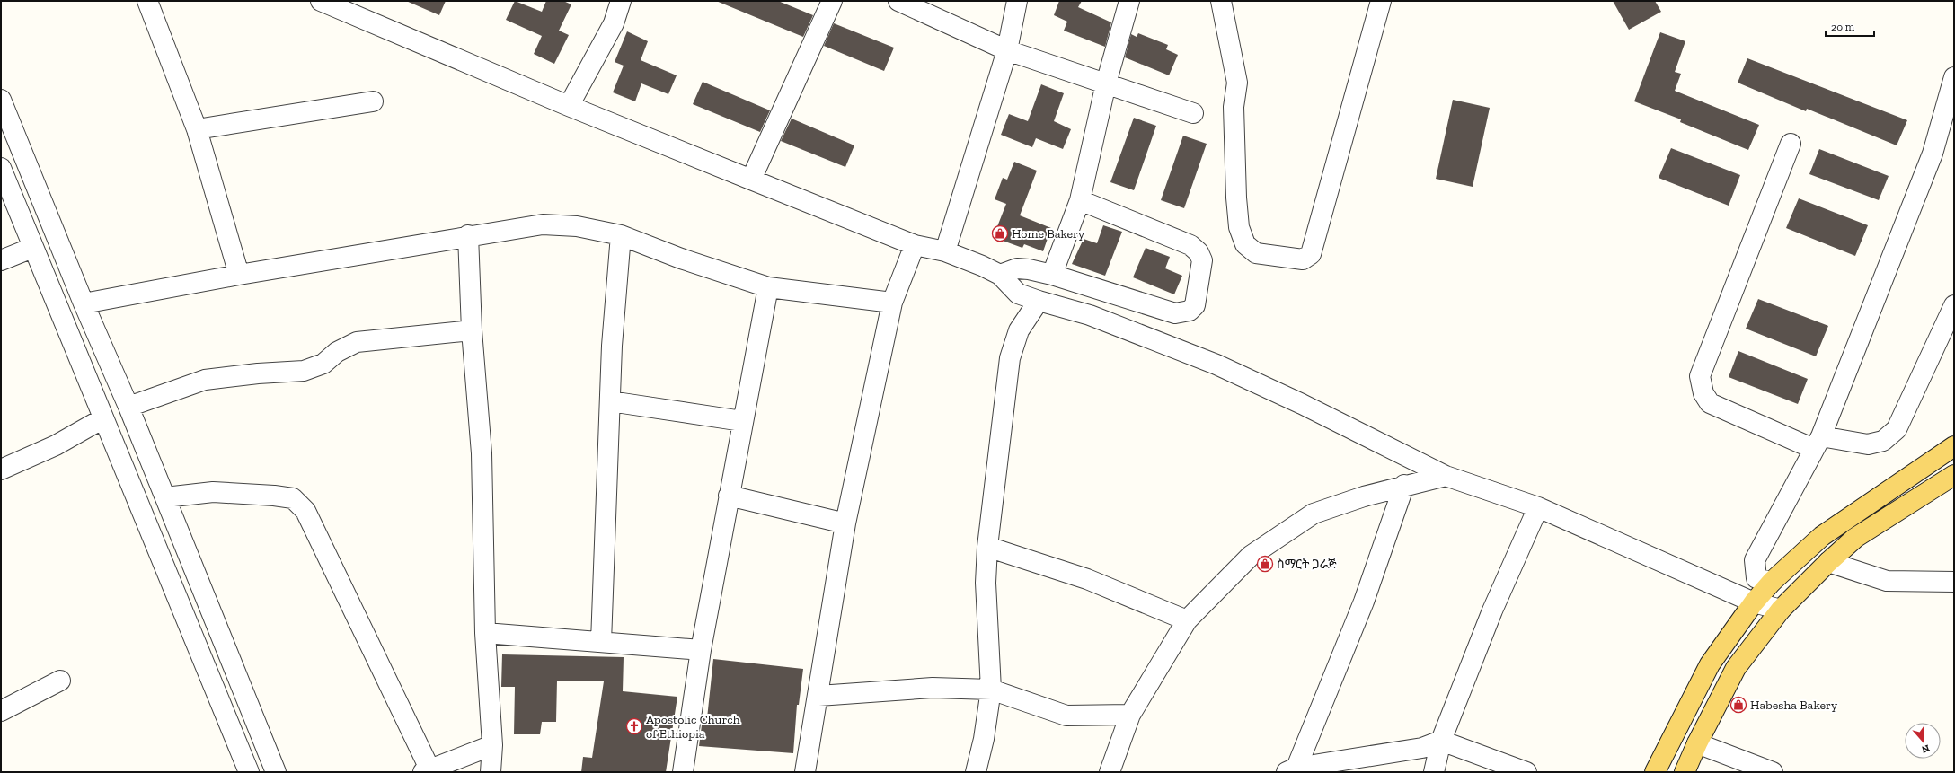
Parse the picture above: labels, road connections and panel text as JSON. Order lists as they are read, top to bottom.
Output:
{
  "places": {
    "shop": ["Home Bakery", "ስማርት ጋራጅ", "Habesha Bakery"],
    "church": ["Apostolic Church of Ethiopia"]
  },
  "scale_bar": "20 m",
  "north": "bottom"
}
